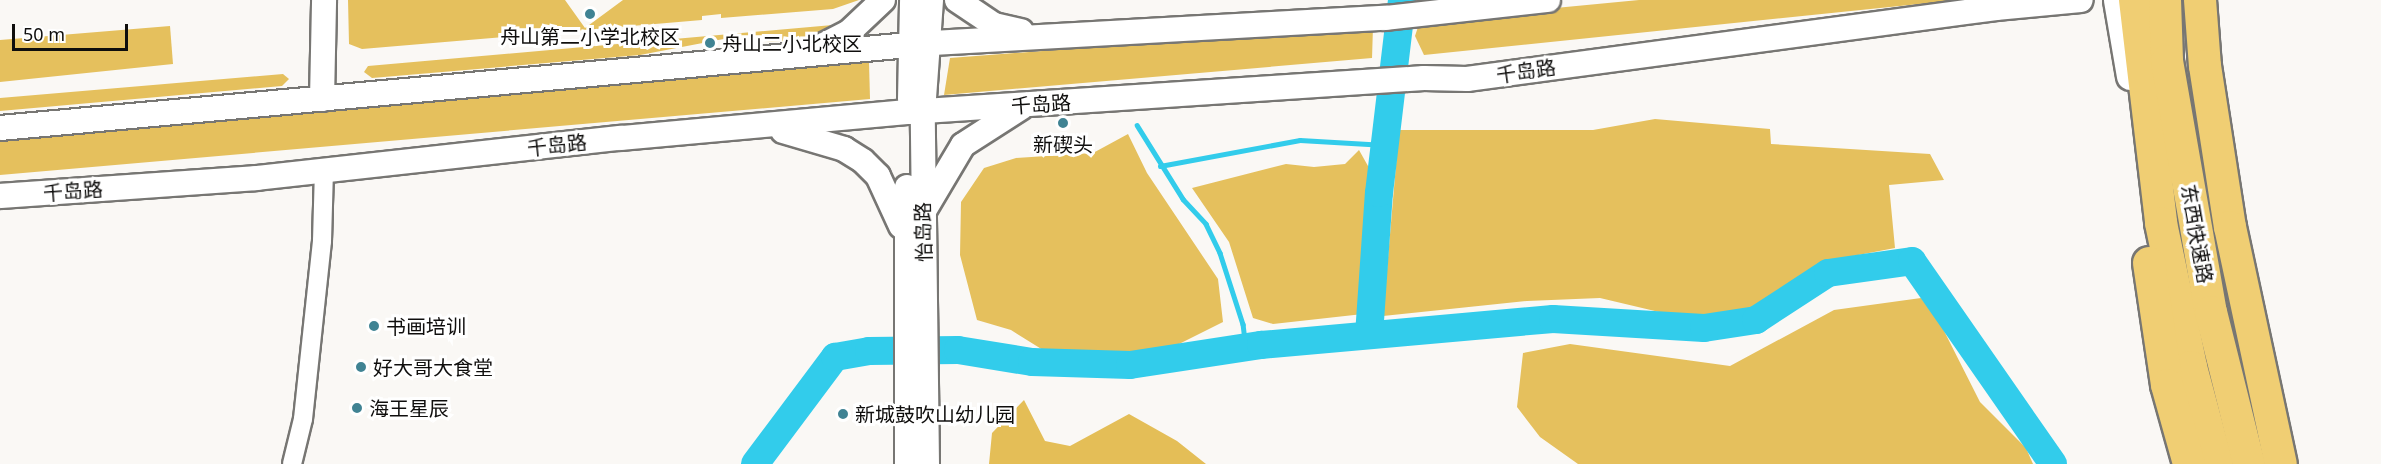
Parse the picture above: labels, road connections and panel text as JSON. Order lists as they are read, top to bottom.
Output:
{
  "streets": {
    "highway": ["东西快速路"],
    "street": ["千岛路", "怡岛路"]
  },
  "crossings": [
    ["千岛路", "怡岛路"]
  ],
  "places": [
    "舟山第二小学北校区",
    "舟山二小北校区",
    "新碶头",
    "书画培训",
    "好大哥大食堂",
    "海王星辰",
    "新城鼓吹山幼儿园"
  ],
  "scale_bar": "50 m"
}
